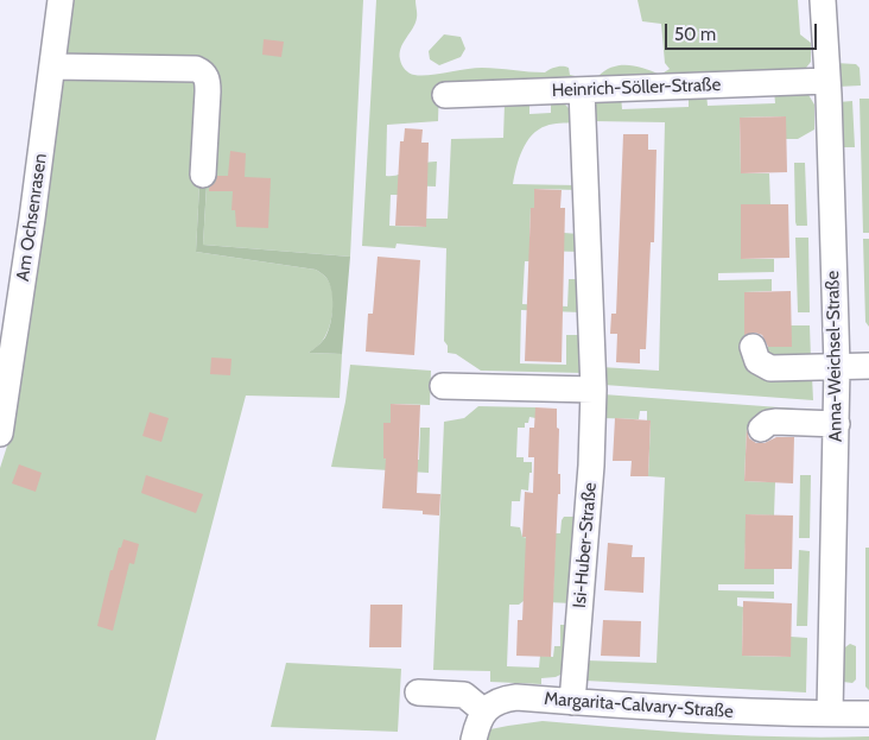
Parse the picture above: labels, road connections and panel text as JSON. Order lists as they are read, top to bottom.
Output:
{
  "streets": {
    "street": [
      "Heinrich-Söller-Straße",
      "Am Ochsenrasen",
      "Anna-Weichsel-Straße",
      "Isi-Huber-Straße",
      "Margarita-Calvary-Straße"
    ]
  },
  "crossings": [
    ["Heinrich-Söller-Straße", "Anna-Weichsel-Straße"],
    ["Heinrich-Söller-Straße", "Isi-Huber-Straße"],
    ["Anna-Weichsel-Straße", "Margarita-Calvary-Straße"],
    ["Isi-Huber-Straße", "Margarita-Calvary-Straße"]
  ],
  "scale_bar": "50 m"
}
